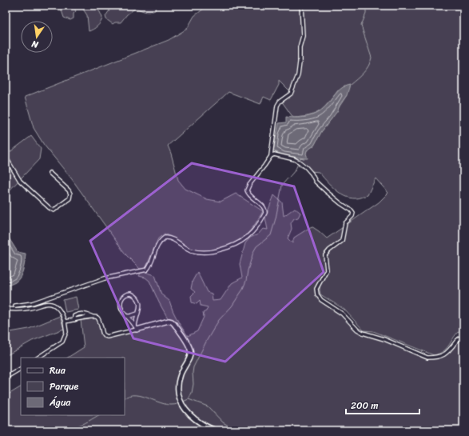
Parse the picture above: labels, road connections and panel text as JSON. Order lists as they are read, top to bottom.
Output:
{
  "legend": ["Rua", "Parque", "Água"],
  "scale_bar": "200 m",
  "north": "bottom"
}
